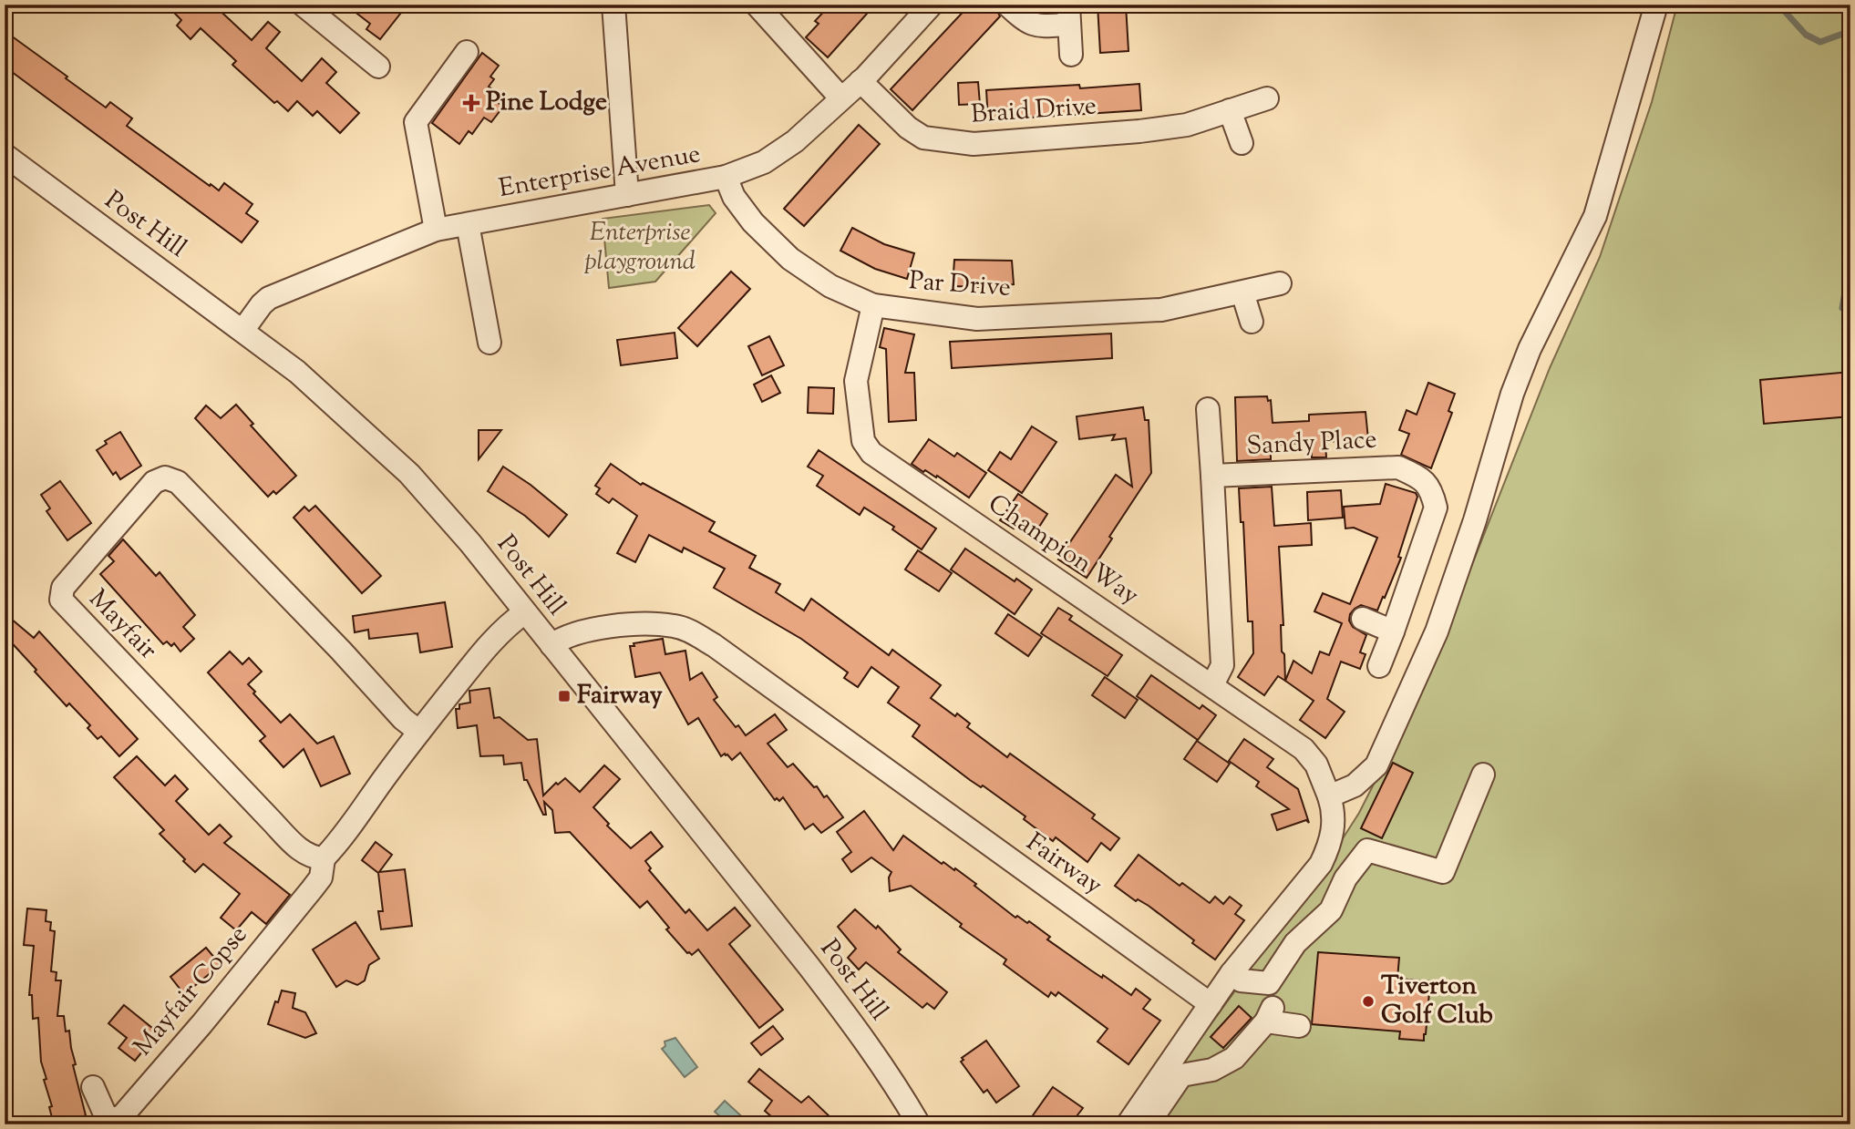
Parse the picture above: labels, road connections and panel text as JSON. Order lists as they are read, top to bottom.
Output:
{
  "streets": {
    "street": [
      "Braid Drive",
      "Enterprise Avenue",
      "Post Hill",
      "Par Drive",
      "Sandy Place",
      "Champion Way",
      "Mayfair",
      "Fairway",
      "Mayfair Copse"
    ]
  },
  "crossings": [
    ["Braid Drive", "Enterprise Avenue"],
    ["Enterprise Avenue", "Post Hill"],
    ["Enterprise Avenue", "Par Drive"],
    ["Post Hill", "Fairway"],
    ["Par Drive", "Champion Way"],
    ["Sandy Place", "Champion Way"],
    ["Champion Way", "Fairway"],
    ["Mayfair", "Mayfair Copse"]
  ],
  "parks": ["Enterprise playground"],
  "places": {
    "health": ["Pine Lodge"],
    "transit": ["Fairway"],
    "other": ["Tiverton Golf Club"]
  }
}
